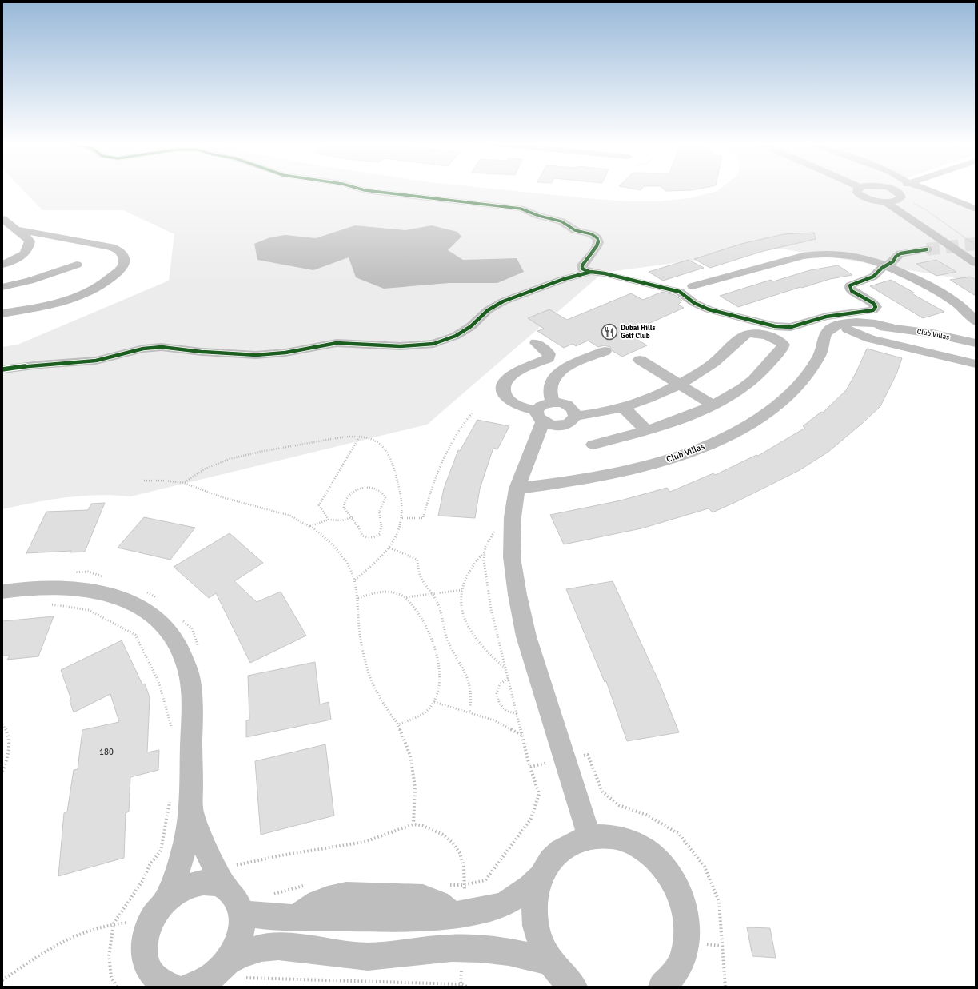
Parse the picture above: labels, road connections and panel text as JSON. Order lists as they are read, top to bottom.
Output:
{
  "streets": {
    "street": ["Club Villas"]
  },
  "places": {
    "restaurant": ["Dubai Hills Golf Club"]
  },
  "house_numbers": ["180"]
}
